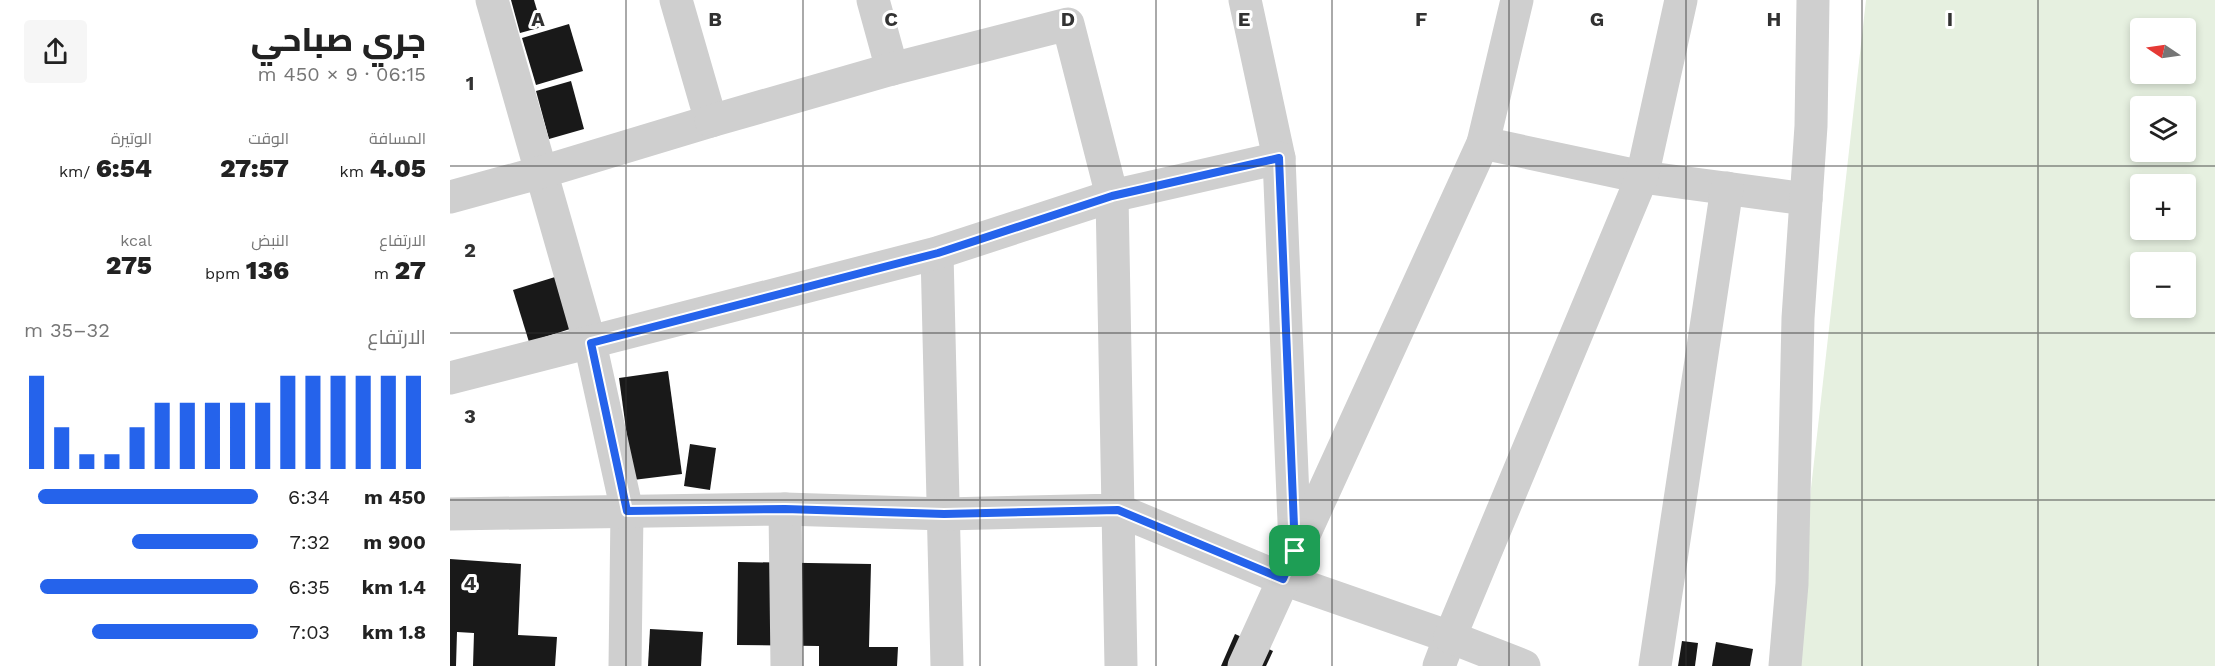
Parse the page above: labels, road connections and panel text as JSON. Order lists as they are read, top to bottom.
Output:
{
  "north": "left",
  "page": {
    "heading": ["جري صباحي", "06:15 · 9 × 450 m"],
    "map_buttons": ["+", "−"],
    "stats": [
      ["المسافة", "4.05 km"],
      ["الوقت", "27:57"],
      ["الوتيرة", "6:54 /km"],
      ["الارتفاع", "27 m"],
      ["النبض", "136 bpm"],
      ["kcal", "275"]
    ],
    "chart": ["الارتفاع", "32–35 m"],
    "list": [
      {
        "name": "450 m",
        "note": "6:34"
      },
      {
        "name": "900 m",
        "note": "7:32"
      },
      {
        "name": "1.4 km",
        "note": "6:35"
      },
      {
        "name": "1.8 km",
        "note": "7:03"
      }
    ]
  },
  "grid": {
    "columns": [
      "A",
      "B",
      "C",
      "D",
      "E",
      "F",
      "G",
      "H",
      "I"
    ],
    "rows": [
      "1",
      "2",
      "3",
      "4"
    ]
  }
}
